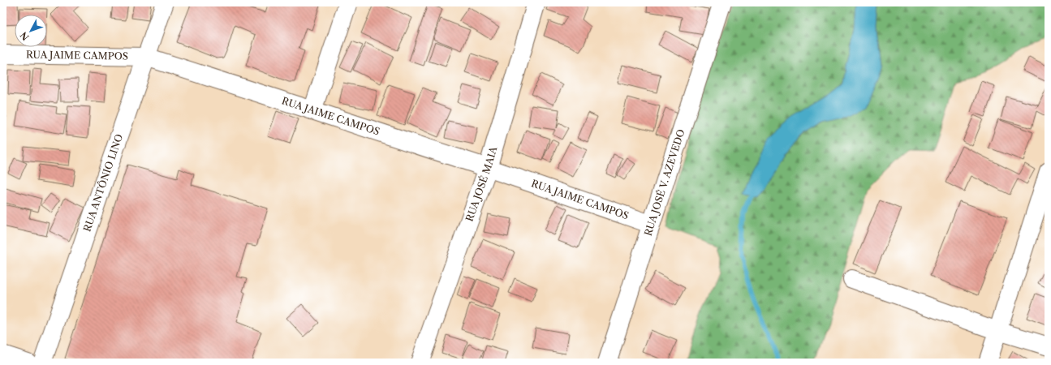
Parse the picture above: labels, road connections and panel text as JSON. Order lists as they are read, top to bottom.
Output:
{
  "streets": {
    "street": [
      "RUA JAIME CAMPOS",
      "RUA ANTÔNIO LINO",
      "RUA JOSÉ V. AZEVEDO",
      "RUA JOSÉ MAIA"
    ]
  },
  "crossings": [
    ["RUA JAIME CAMPOS", "RUA ANTÔNIO LINO"],
    ["RUA JAIME CAMPOS", "RUA JOSÉ V. AZEVEDO"],
    ["RUA JAIME CAMPOS", "RUA JOSÉ MAIA"]
  ],
  "north": "bottom left"
}
